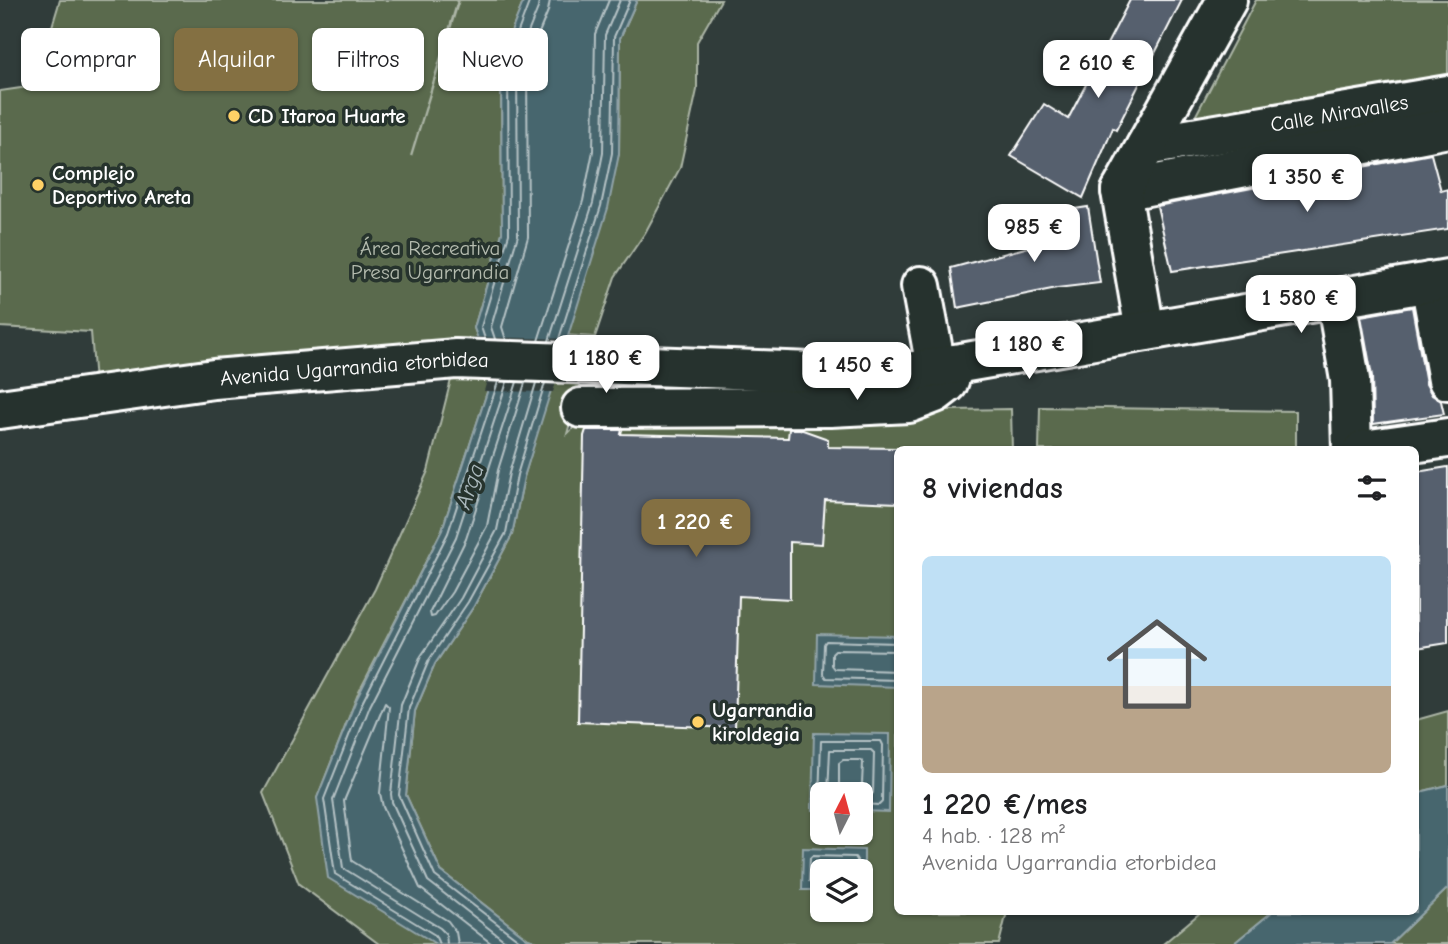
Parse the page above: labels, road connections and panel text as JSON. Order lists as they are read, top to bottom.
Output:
{
  "streets": {
    "street": ["Calle Miravalles", "Avenida Ugarrandia etorbidea"]
  },
  "water": ["Arga"],
  "parks": ["Área Recreativa Presa Ugarrandia"],
  "places": ["CD Itaroa Huarte", "Complejo Deportivo Areta", "Ugarrandia kiroldegia"],
  "north": "top",
  "page": {
    "chip": [
      "Comprar",
      "Alquilar",
      "Filtros",
      "Nuevo"
    ],
    "price": [
      "2 610 €",
      "1 350 €",
      "985 €",
      "1 580 €",
      "1 180 €",
      "1 180 €",
      "1 450 €",
      "1 220 €"
    ],
    "heading": "8 viviendas",
    "list": [
      {
        "name": "1 220 €/mes",
        "note": "4 hab. · 128 m² · Avenida Ugarrandia etorbidea"
      }
    ]
  }
}
